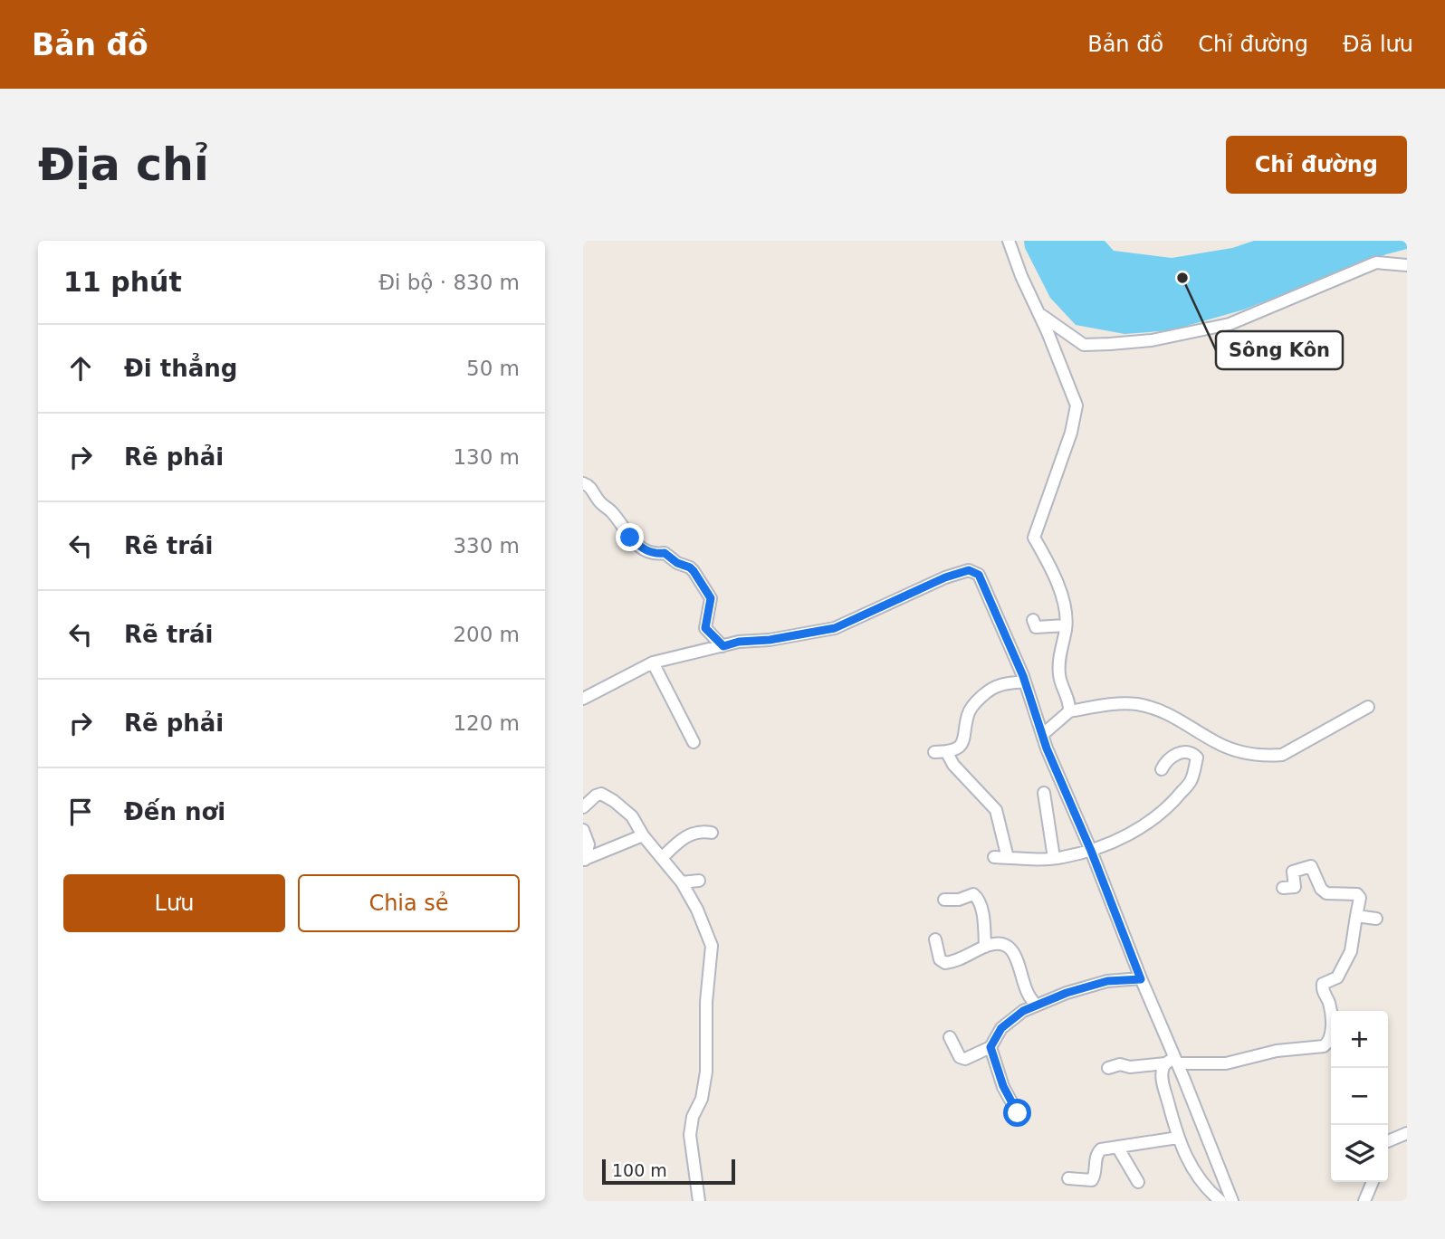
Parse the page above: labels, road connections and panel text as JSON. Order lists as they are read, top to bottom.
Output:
{
  "places": ["Sông Kôn"],
  "scale_bar": "100 m",
  "page": {
    "header": "Bản đồ",
    "nav": ["Bản đồ", "Chỉ đường", "Đã lưu"],
    "buttons": [
      "Chỉ đường",
      ["Lưu", "Chia sẻ"]
    ],
    "title": "Địa chỉ",
    "heading": ["11 phút", "Đi bộ · 830 m"],
    "list": [
      ["Đi thẳng", "50 m"],
      ["Rẽ phải", "130 m"],
      ["Rẽ trái", "330 m"],
      ["Rẽ trái", "200 m"],
      ["Rẽ phải", "120 m"],
      "Đến nơi"
    ],
    "map_buttons": ["+", "−"],
    "scale": "100 m"
  }
}
